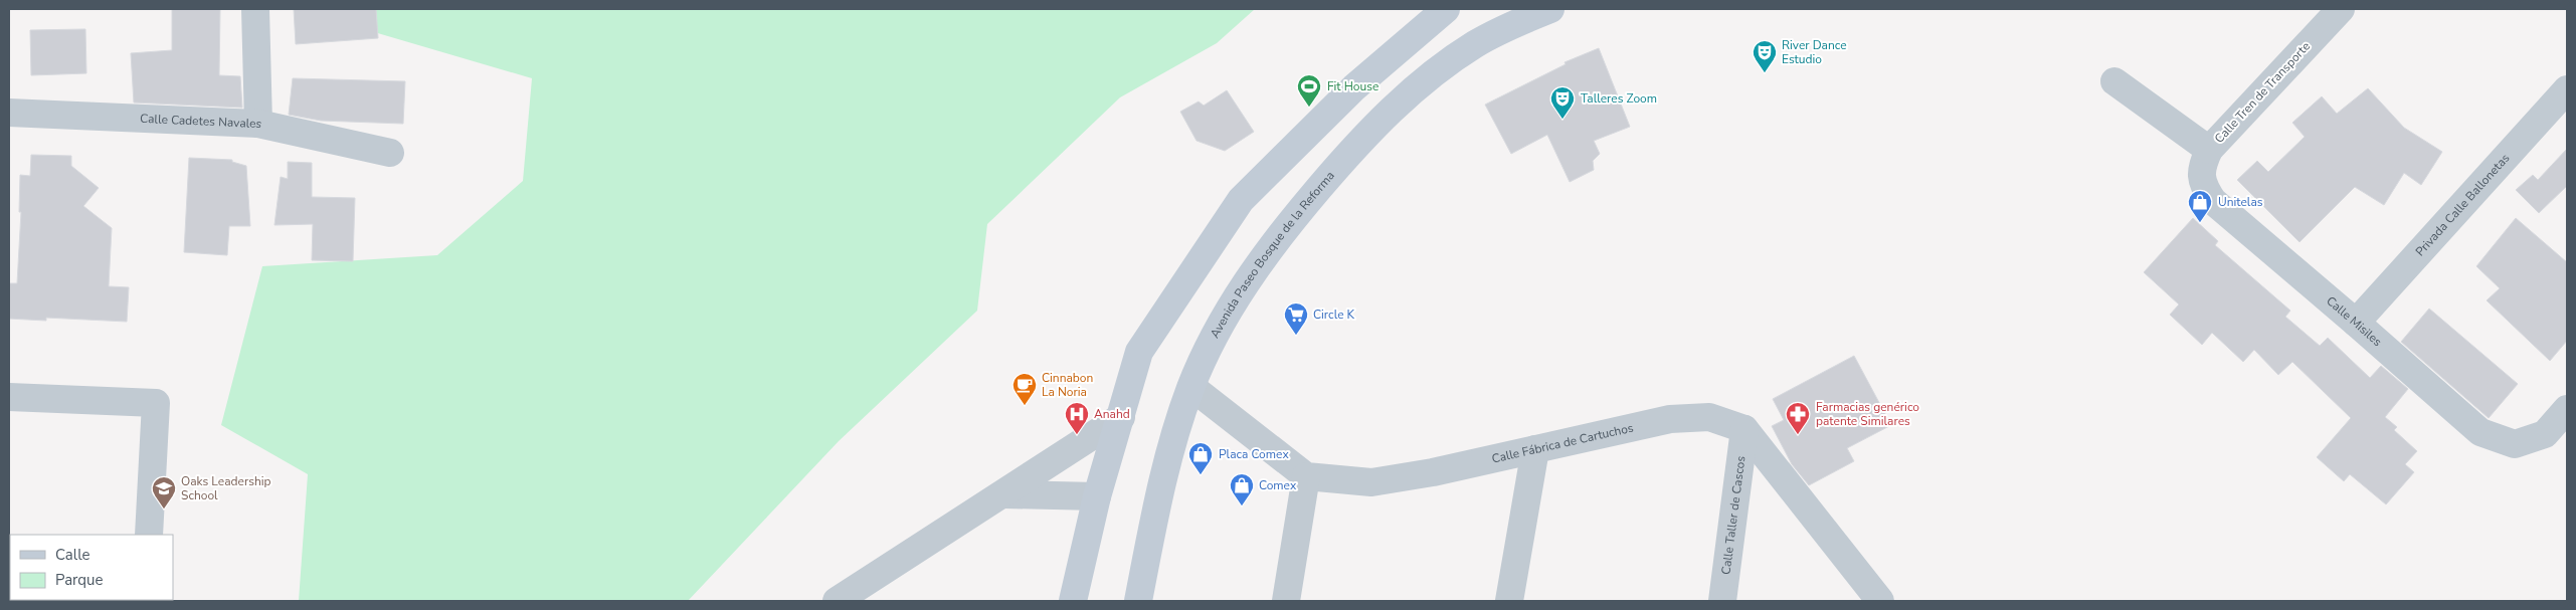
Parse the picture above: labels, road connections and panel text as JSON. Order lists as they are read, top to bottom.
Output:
{
  "streets": {
    "main road": ["Avenida Paseo Bosque de la Reforma"],
    "street": [
      "Calle Tren de Transporte",
      "Calle Cadetes Navales",
      "Privada Calle Ballonetas",
      "Calle Misiles",
      "Calle Fábrica de Cartuchos",
      "Calle Taller de Cascos"
    ]
  },
  "crossings": [
    ["Calle Tren de Transporte", "Calle Misiles"],
    ["Privada Calle Ballonetas", "Calle Misiles"],
    ["Calle Fábrica de Cartuchos", "Calle Taller de Cascos"]
  ],
  "places": {
    "theatre": ["River Dance Estudio", "Talleres Zoom"],
    "sports": ["Fit House"],
    "shop": ["Unitelas", "Placa Comex", "Comex"],
    "supermarket": ["Circle K"],
    "cafe": ["Cinnabon La Noria"],
    "hospital": ["Anahd"],
    "pharmacy": ["Farmacias genérico patente Similares"],
    "school or university": ["Oaks Leadership School"]
  },
  "legend": ["Calle", "Parque"]
}
